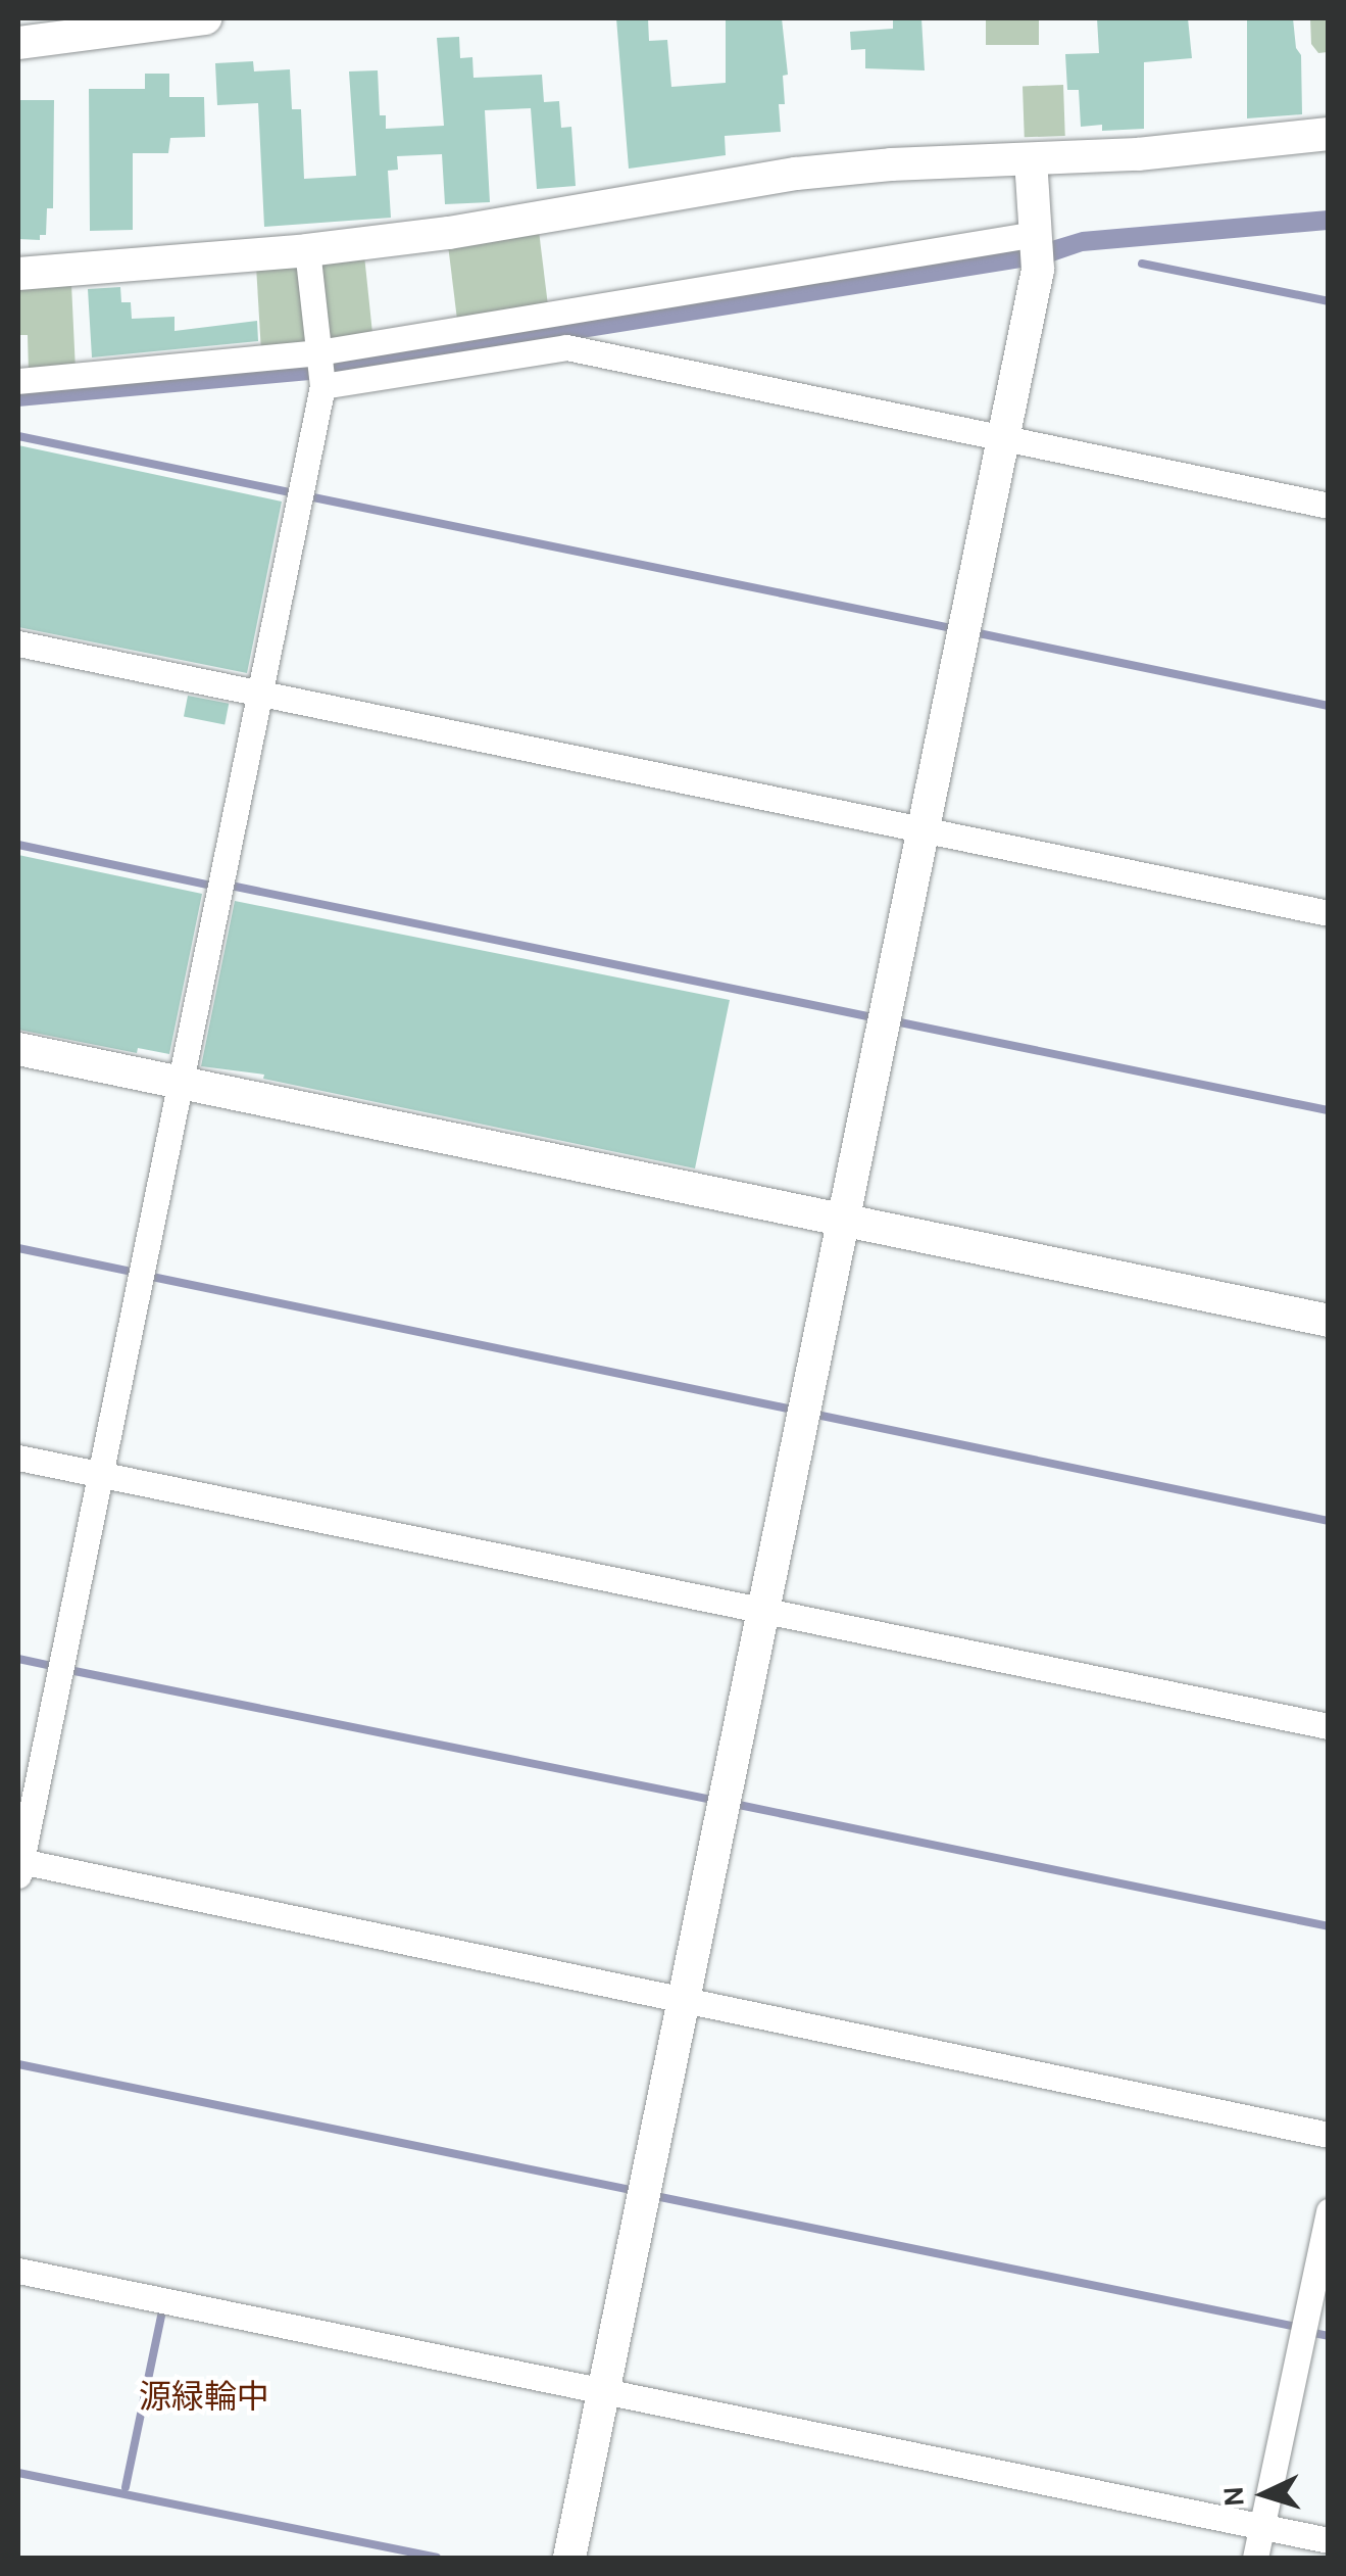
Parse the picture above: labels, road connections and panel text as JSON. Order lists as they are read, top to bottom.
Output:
{
  "districts": ["源緑輪中"],
  "north": "left"
}
